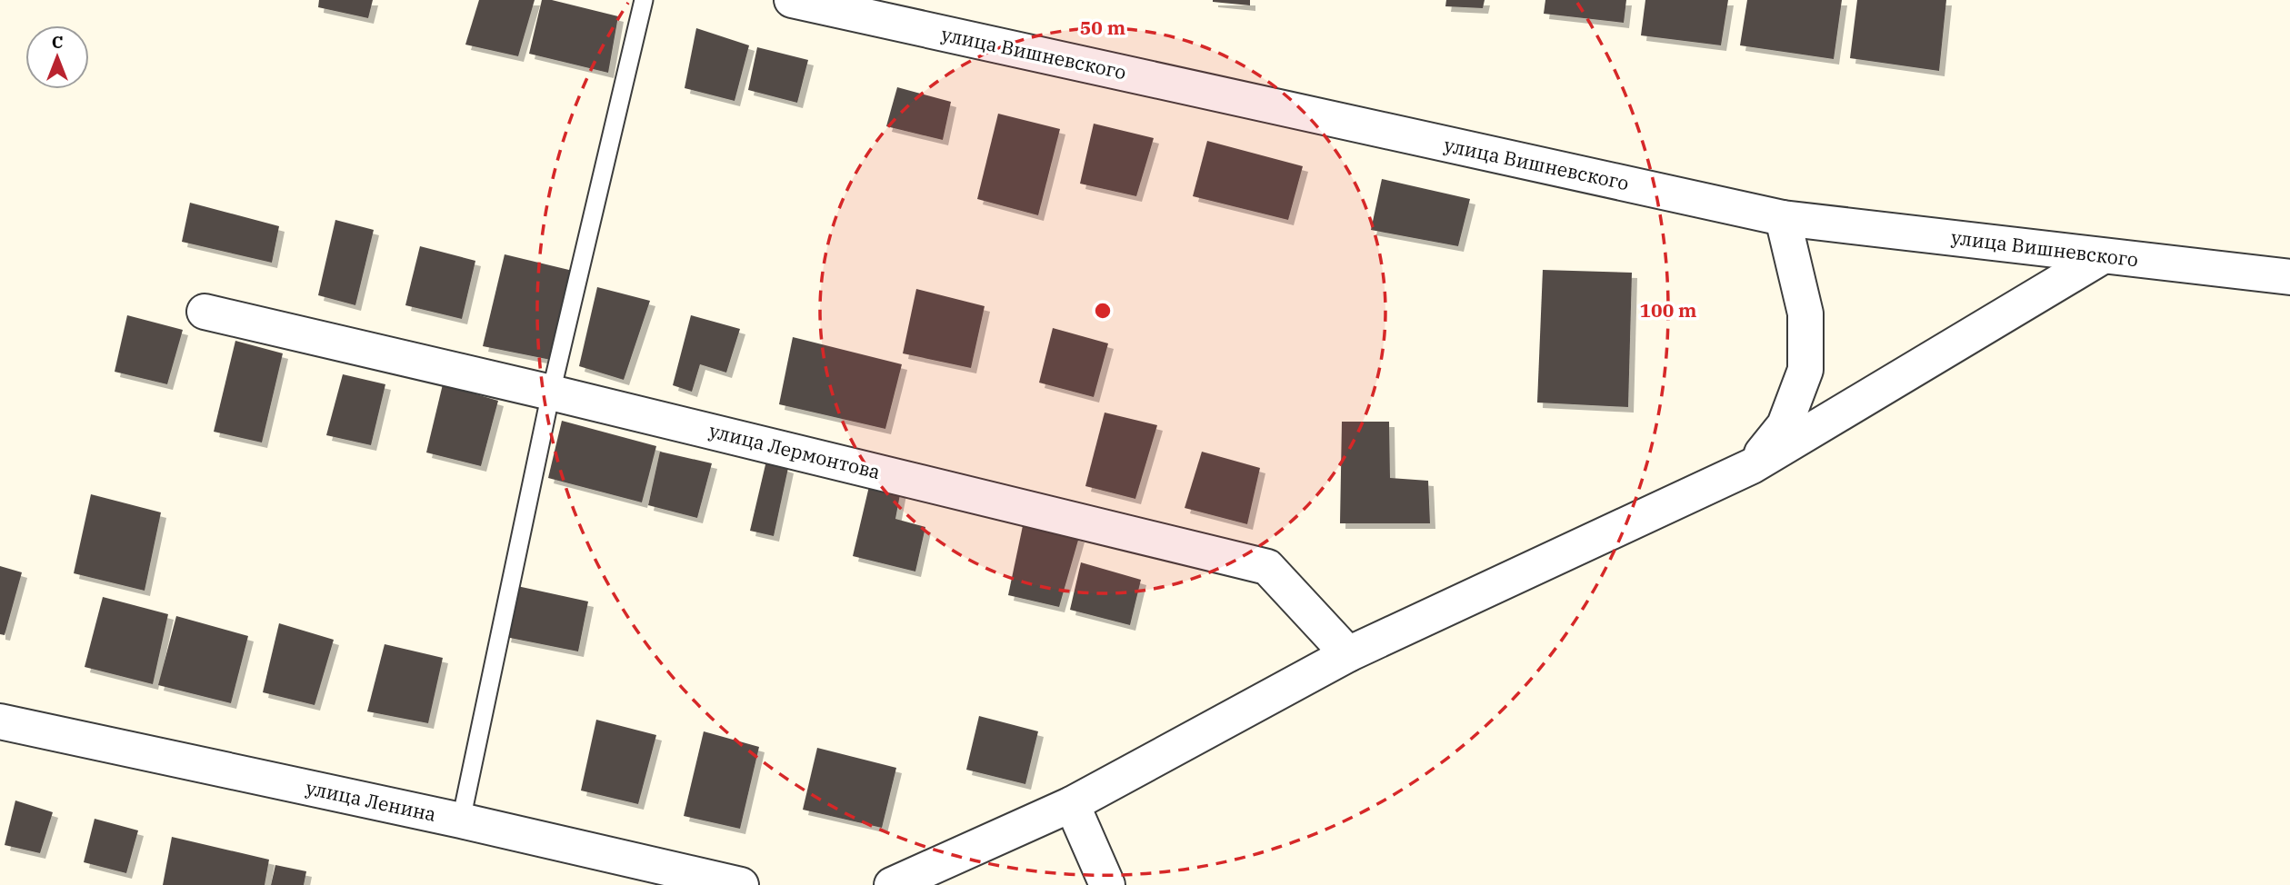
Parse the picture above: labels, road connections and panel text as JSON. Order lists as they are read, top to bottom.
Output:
{
  "streets": {
    "street": ["улица Вишневского", "улица Лермонтова", "улица Ленина"]
  },
  "north": "top",
  "rings": ["50 m", "100 m"]
}
